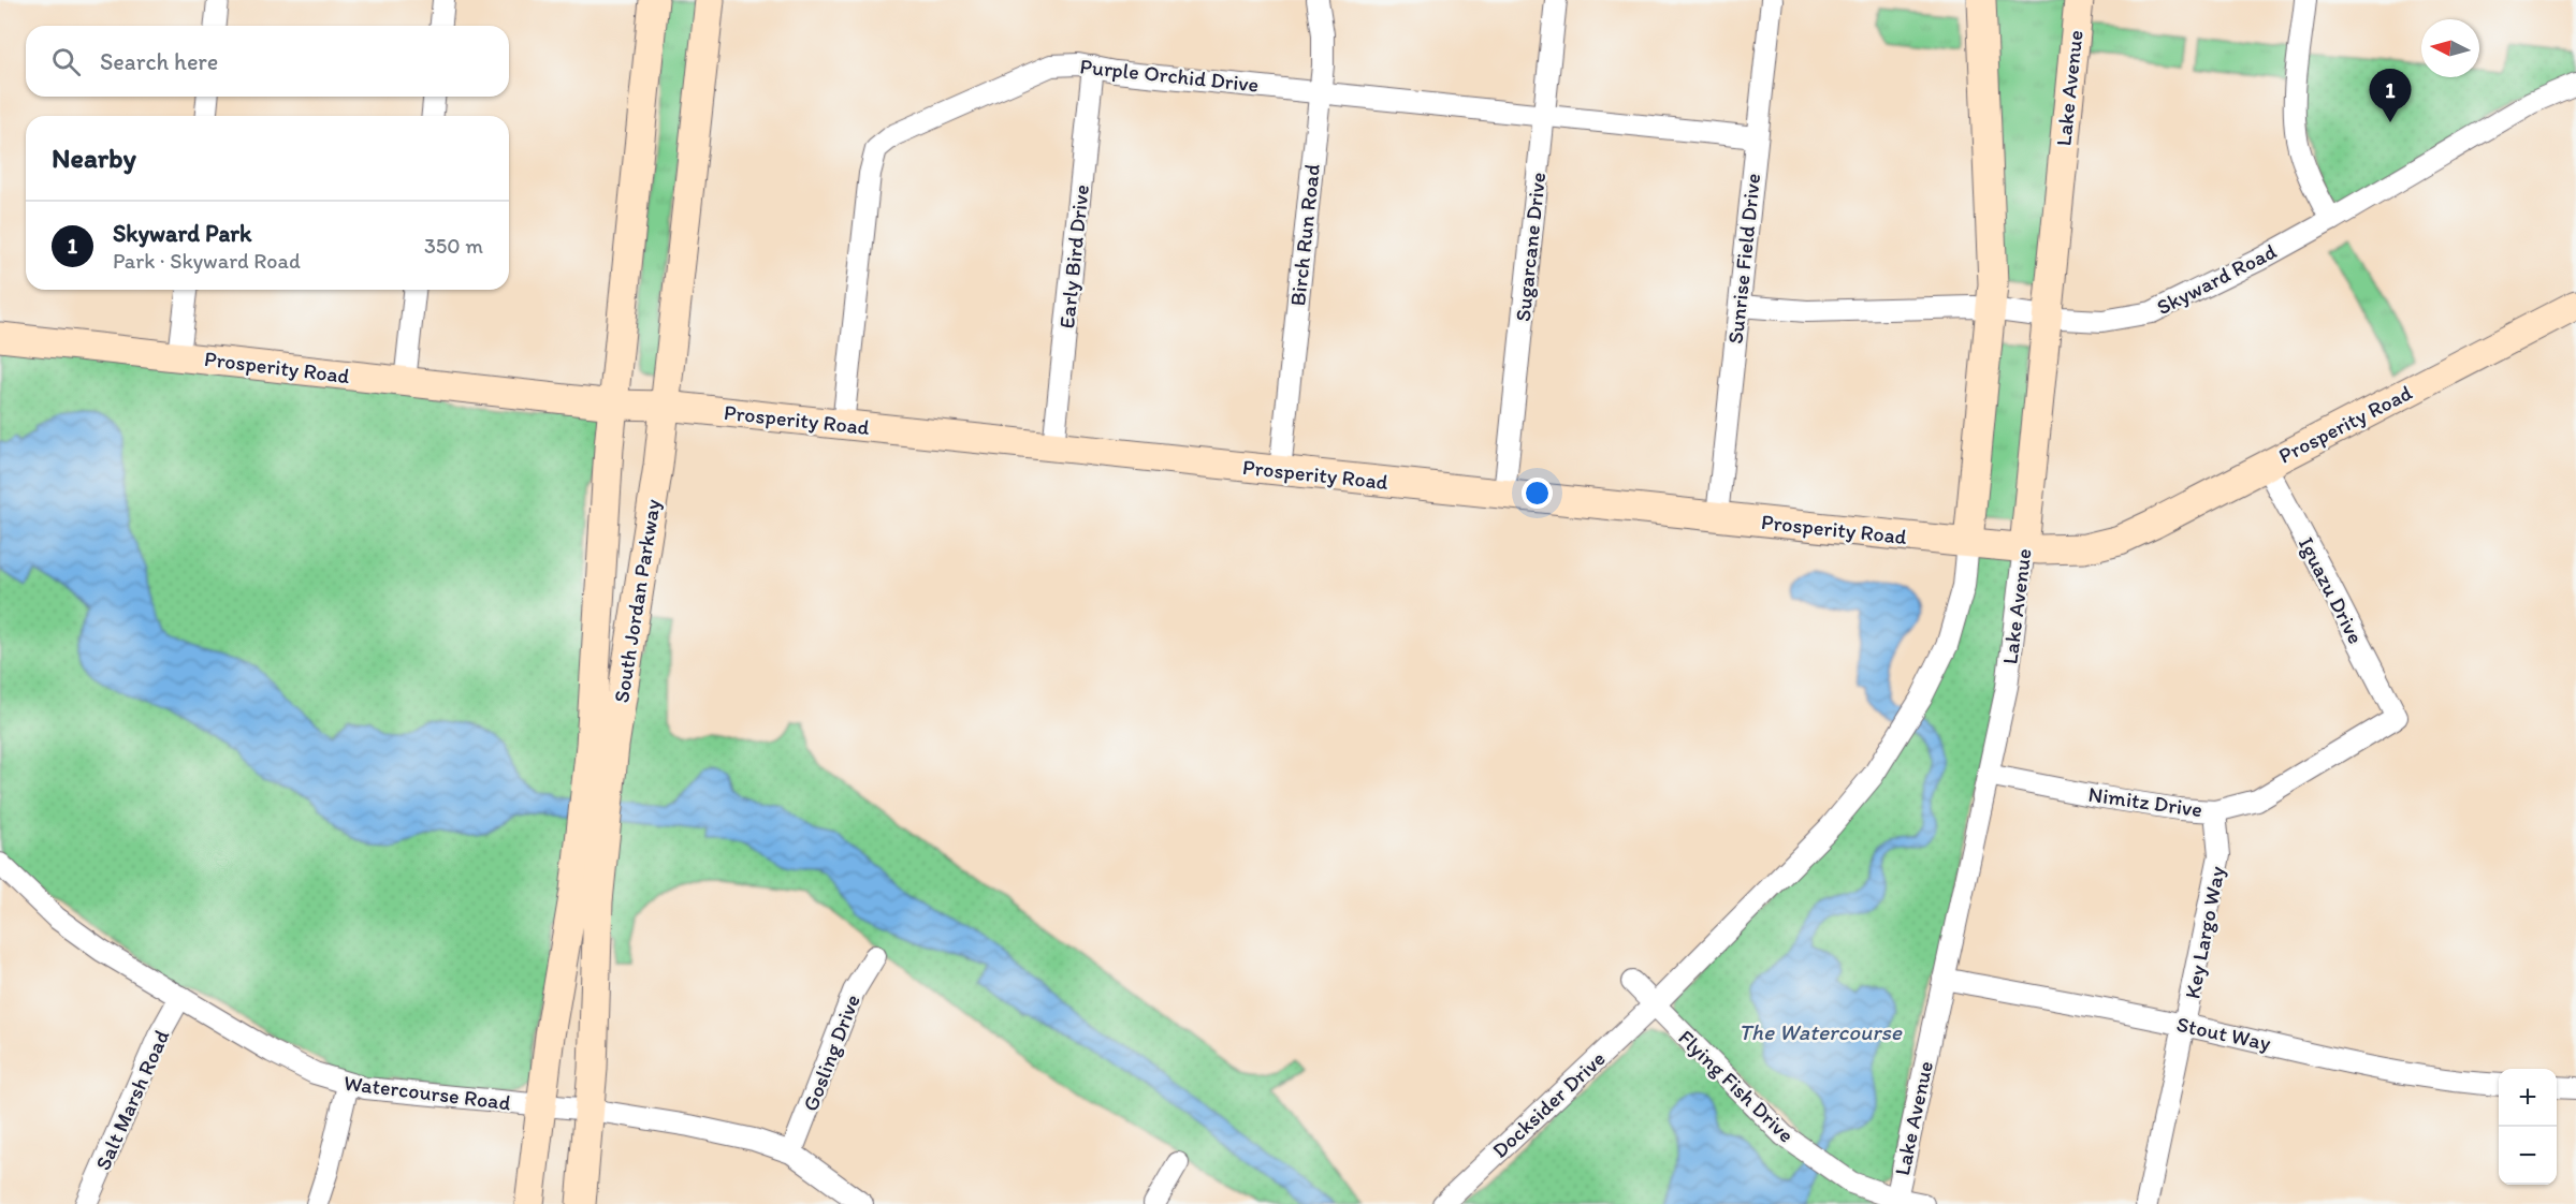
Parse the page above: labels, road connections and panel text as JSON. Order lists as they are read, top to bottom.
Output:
{
  "streets": {
    "street": [
      "Purple Orchid Drive",
      "Lake Avenue",
      "Birch Run Road",
      "Sugarcane Drive",
      "Early Bird Drive",
      "Sunrise Field Drive",
      "Skyward Road",
      "Prosperity Road",
      "Iguazu Drive",
      "South Jordan Parkway",
      "Nimitz Drive",
      "Key Largo Way",
      "Stout Way",
      "Gosling Drive",
      "Flying Fish Drive",
      "Watercourse Road",
      "Salt Marsh Road",
      "Docksider Drive"
    ]
  },
  "crossings": [
    ["Purple Orchid Drive", "Birch Run Road"],
    ["Purple Orchid Drive", "Sugarcane Drive"],
    ["Purple Orchid Drive", "Early Bird Drive"],
    ["Purple Orchid Drive", "Sunrise Field Drive"],
    ["Purple Orchid Drive", "Prosperity Road"],
    ["Lake Avenue", "Skyward Road"],
    ["Lake Avenue", "Prosperity Road"],
    ["Lake Avenue", "Nimitz Drive"],
    ["Lake Avenue", "Stout Way"],
    ["Lake Avenue", "Flying Fish Drive"],
    ["Birch Run Road", "Prosperity Road"],
    ["Sugarcane Drive", "Prosperity Road"],
    ["Early Bird Drive", "Prosperity Road"],
    ["Sunrise Field Drive", "Skyward Road"],
    ["Sunrise Field Drive", "Prosperity Road"],
    ["Prosperity Road", "Iguazu Drive"],
    ["Prosperity Road", "South Jordan Parkway"],
    ["Iguazu Drive", "Nimitz Drive"],
    ["South Jordan Parkway", "Watercourse Road"],
    ["Nimitz Drive", "Key Largo Way"],
    ["Key Largo Way", "Stout Way"],
    ["Gosling Drive", "Watercourse Road"],
    ["Flying Fish Drive", "Docksider Drive"],
    ["Watercourse Road", "Salt Marsh Road"]
  ],
  "water": ["The Watercourse"],
  "north": "left",
  "page": {
    "search": "Search here",
    "pins": "1",
    "heading": "Nearby",
    "list": [
      {
        "mark": "1",
        "name": "Skyward Park",
        "note": "Park · Skyward Road",
        "value": "350 m"
      }
    ],
    "map_buttons": ["+", "−"]
  }
}
